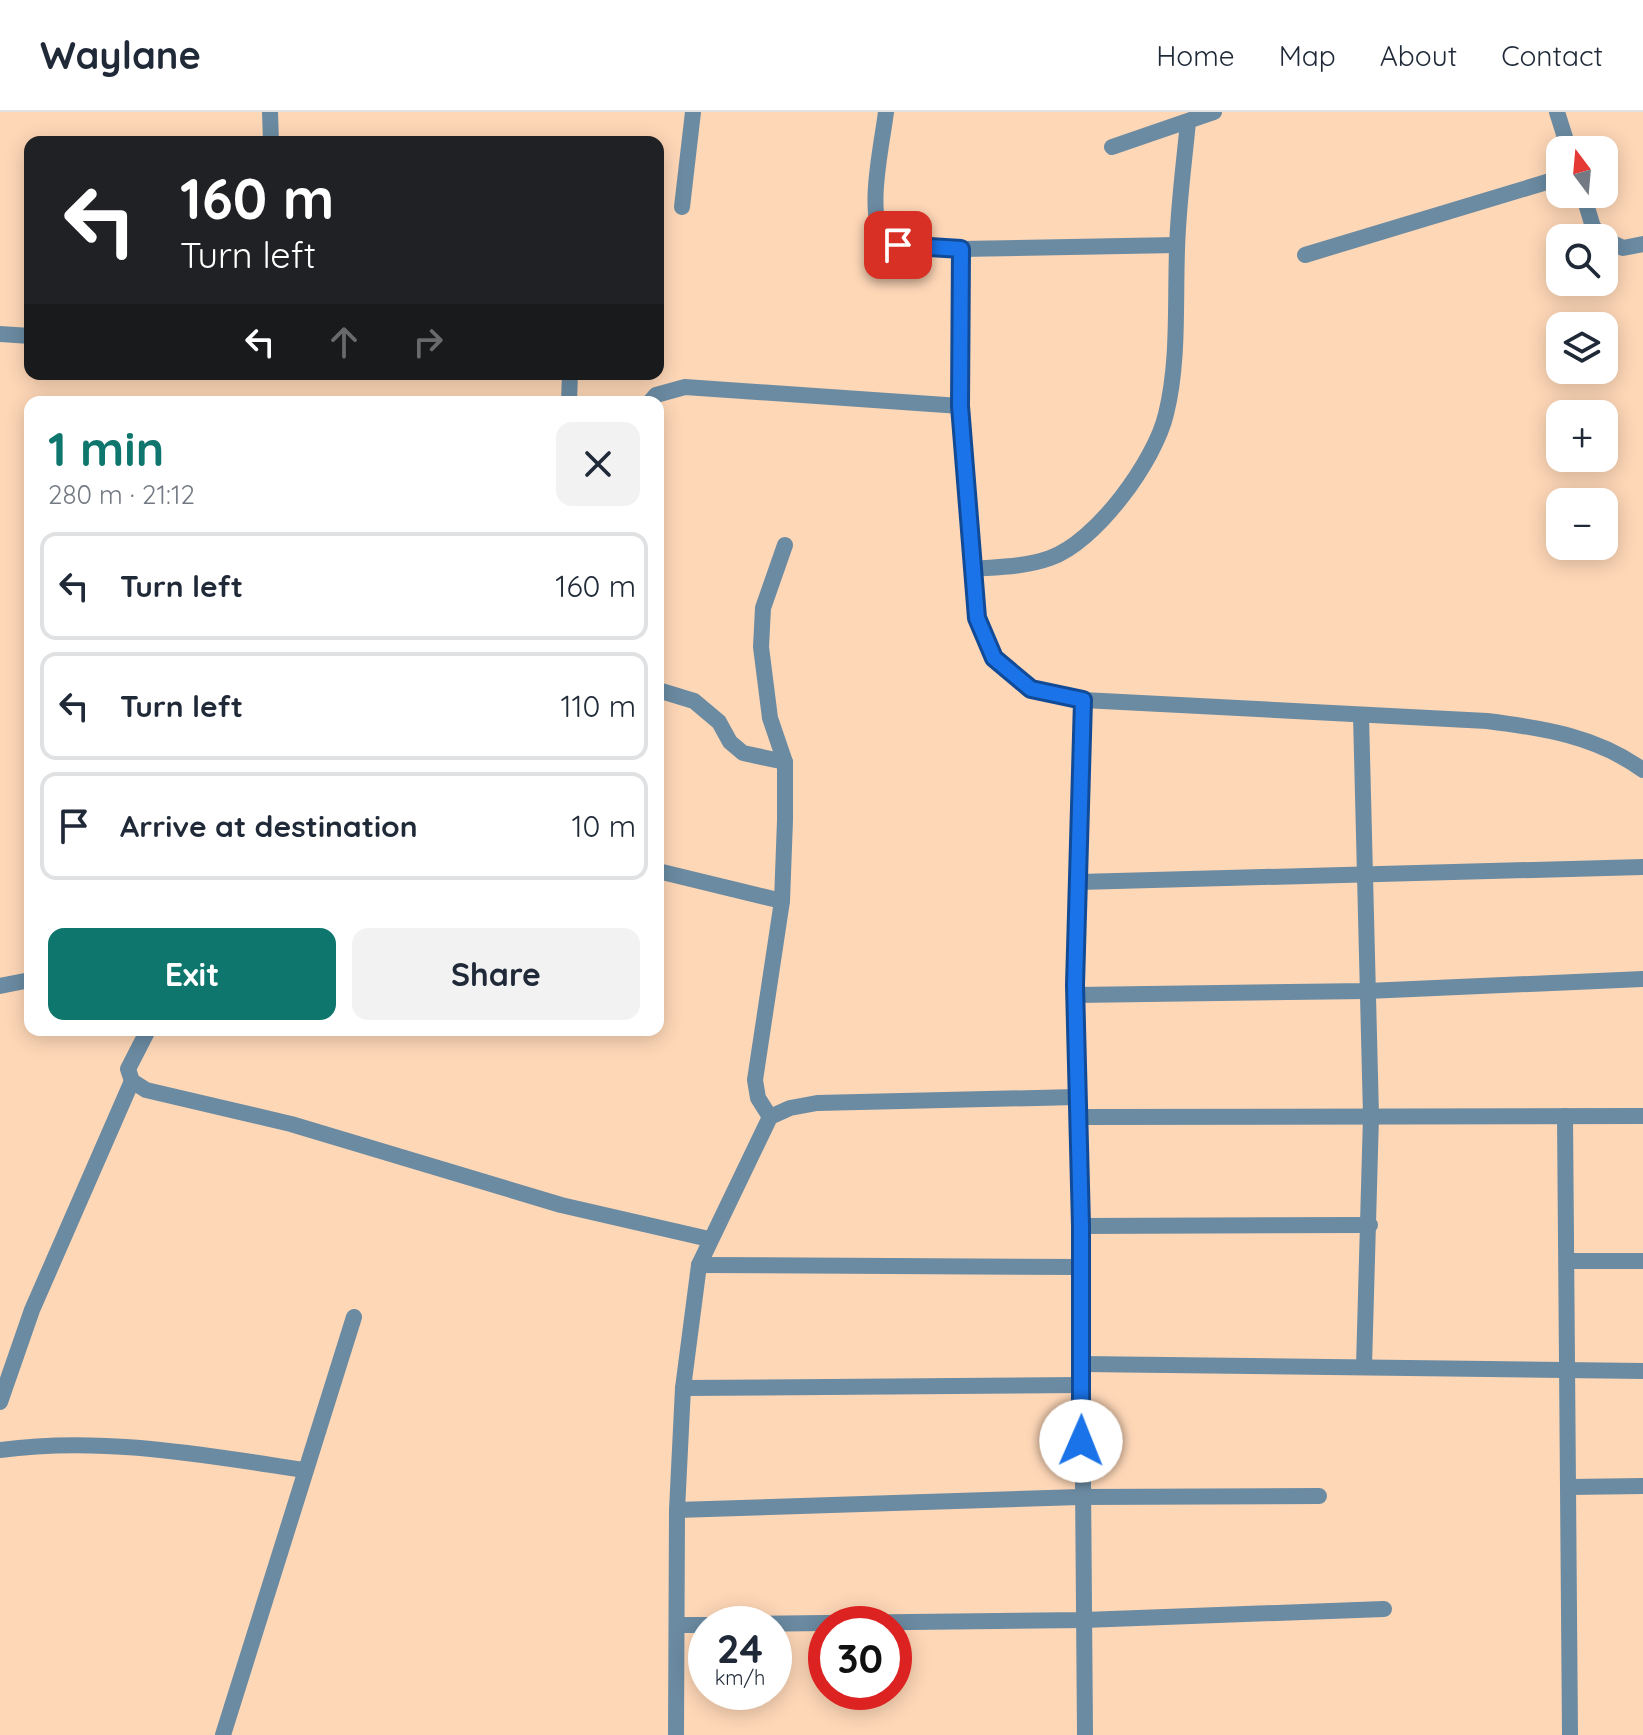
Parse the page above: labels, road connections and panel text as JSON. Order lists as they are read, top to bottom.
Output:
{
  "north": "top",
  "page": {
    "header": "Waylane",
    "nav": [
      "Home",
      "Map",
      "About",
      "Contact"
    ],
    "map_buttons": ["+", "−"],
    "turn": ["160 m", "Turn left"],
    "heading": ["1 min", "280 m · 21:12"],
    "list": [
      {
        "name": "Turn left",
        "value": "160 m"
      },
      {
        "name": "Turn left",
        "value": "110 m"
      },
      {
        "name": "Arrive at destination",
        "value": "10 m"
      }
    ],
    "buttons": ["Exit", "Share"],
    "speed": "24 km/h",
    "limit": "30"
  }
}
